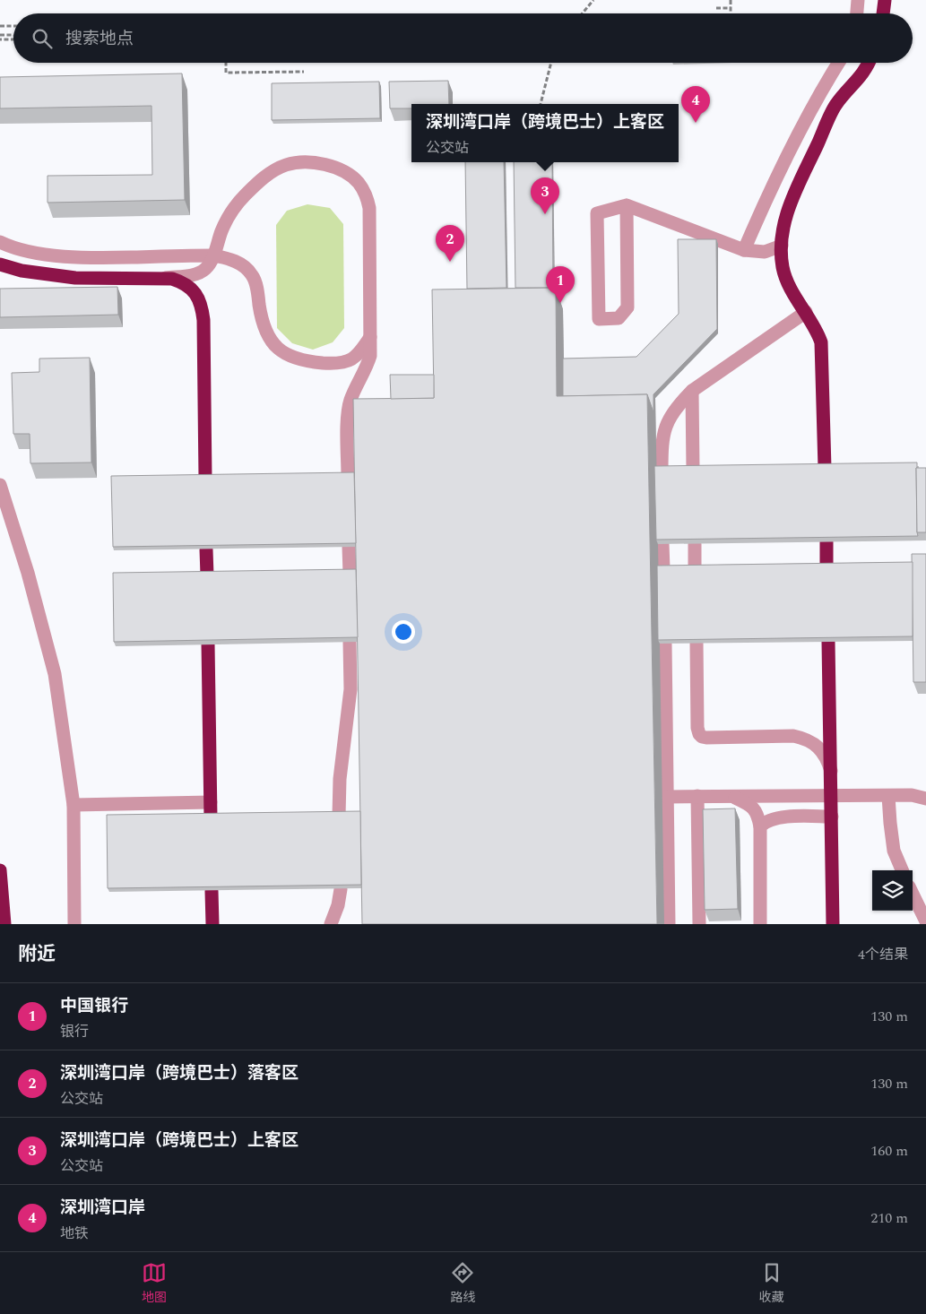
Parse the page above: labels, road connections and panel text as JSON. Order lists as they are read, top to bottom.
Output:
{
  "page": {
    "search": "搜索地点",
    "pins": [
      "4",
      "3",
      "2",
      "1"
    ],
    "popup": ["深圳湾口岸（跨境巴士）上客区", "公交站"],
    "heading": ["附近", "4个结果"],
    "list": [
      {
        "mark": "1",
        "name": "中国银行",
        "note": "银行",
        "value": "130 m"
      },
      {
        "mark": "2",
        "name": "深圳湾口岸（跨境巴士）落客区",
        "note": "公交站",
        "value": "130 m"
      },
      {
        "mark": "3",
        "name": "深圳湾口岸（跨境巴士）上客区",
        "note": "公交站",
        "value": "160 m"
      },
      {
        "mark": "4",
        "name": "深圳湾口岸",
        "note": "地铁",
        "value": "210 m"
      }
    ],
    "nav": ["地图", "路线", "收藏"]
  }
}
